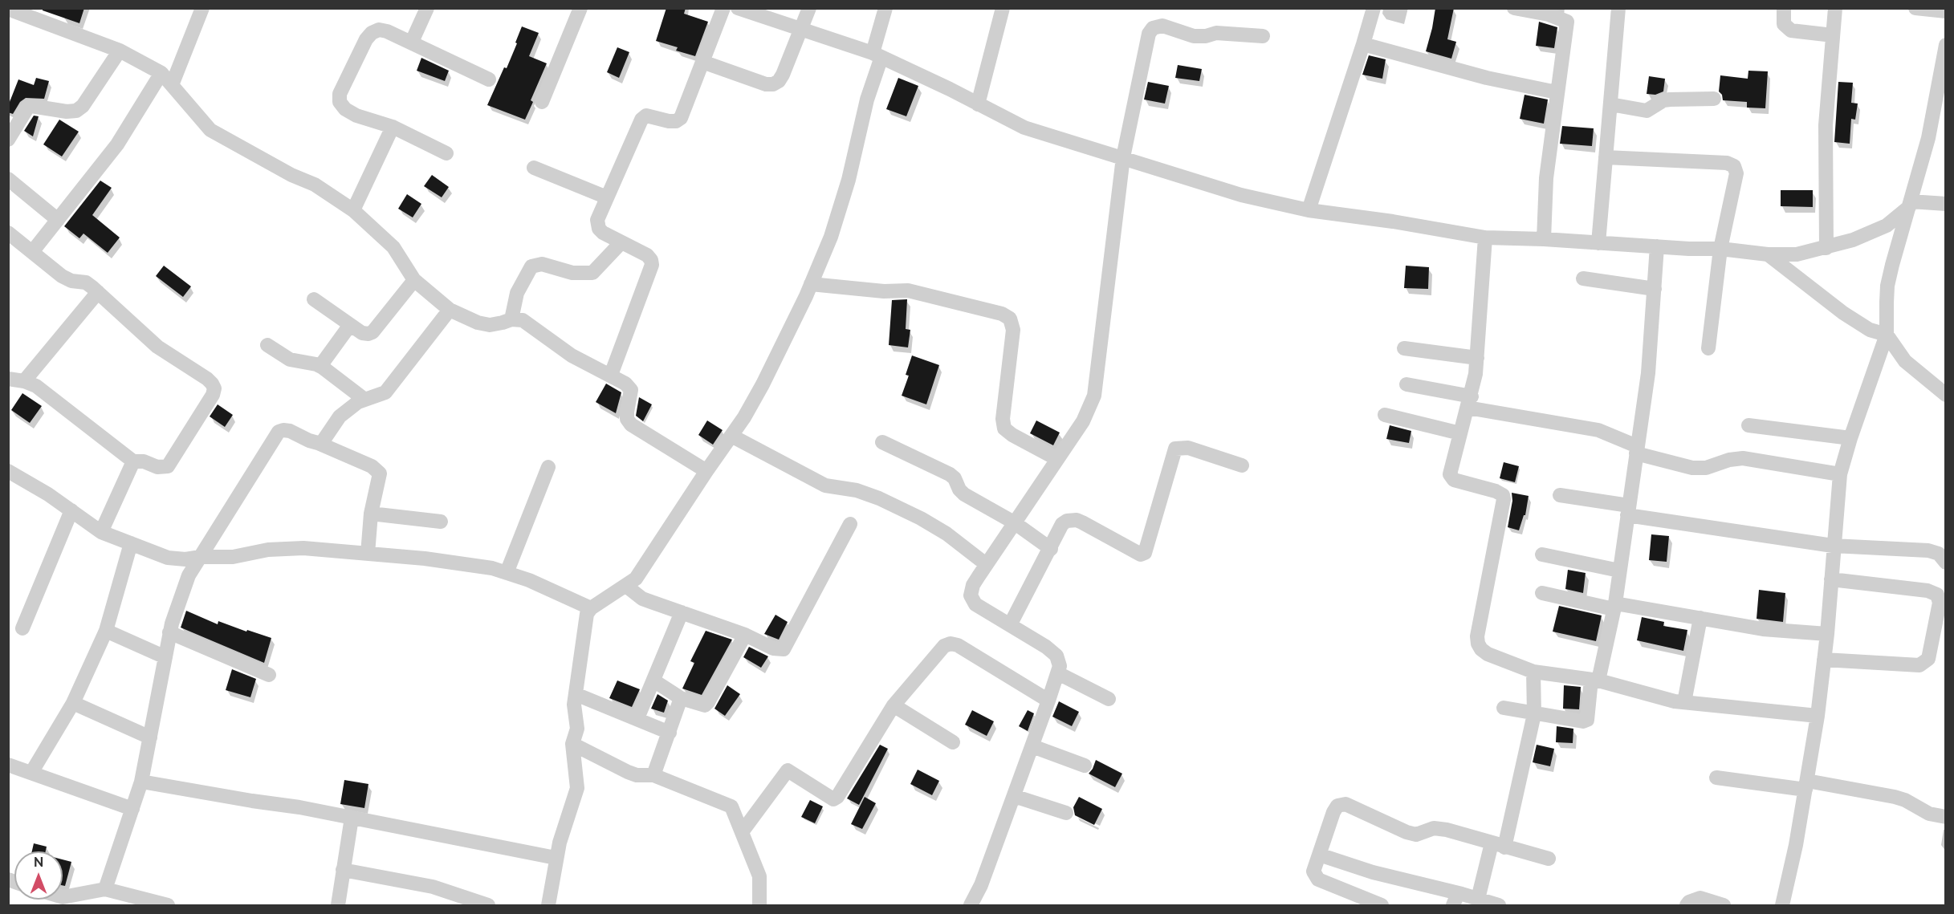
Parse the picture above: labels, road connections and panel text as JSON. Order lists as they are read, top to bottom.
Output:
{
  "north": "top"
}
